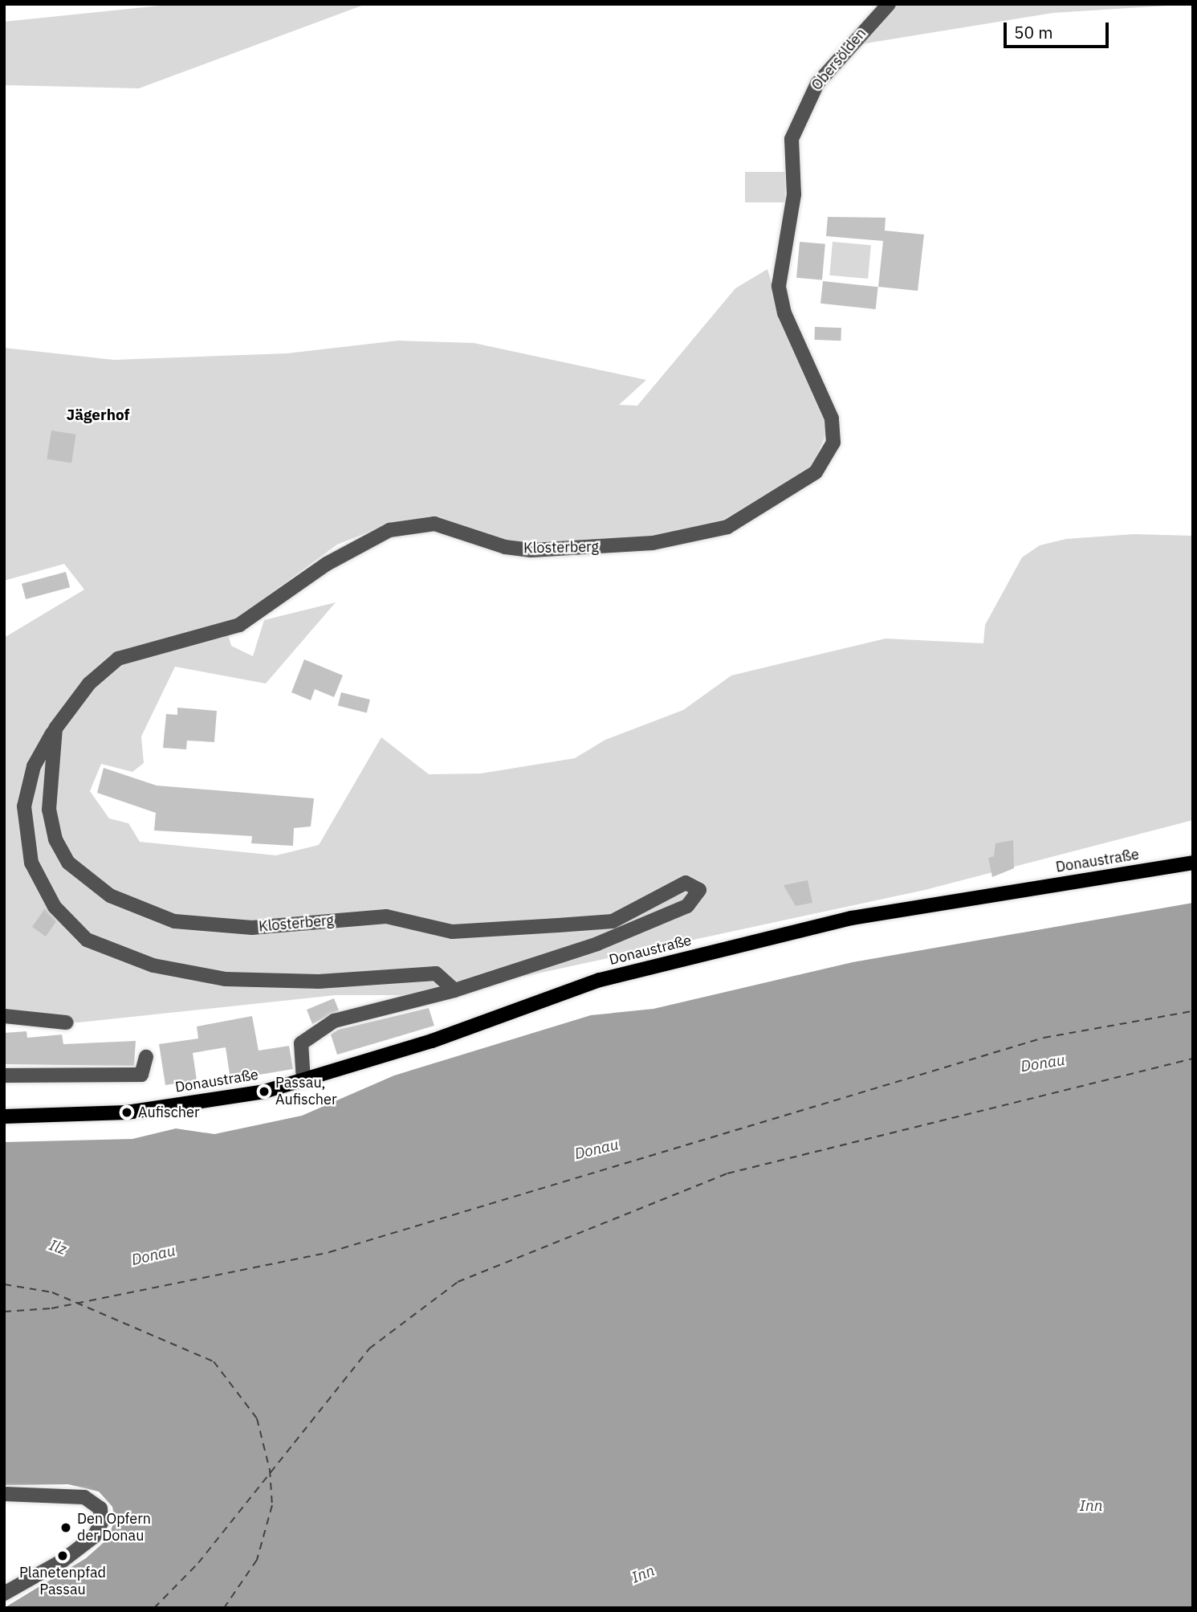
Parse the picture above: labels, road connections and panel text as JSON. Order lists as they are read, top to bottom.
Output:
{
  "streets": {
    "main road": ["Donaustraße"],
    "street": ["Obersölden", "Klosterberg"]
  },
  "crossings": [
    ["Obersölden", "Klosterberg"],
    ["Klosterberg", "Donaustraße"]
  ],
  "districts": ["Jägerhof"],
  "water": ["Donau", "Ilz", "Inn"],
  "places": [
    "Passau, Aufischer",
    "Aufischer",
    "Den Opfern der Donau",
    "Planetenpfad Passau"
  ],
  "scale_bar": "50 m"
}
